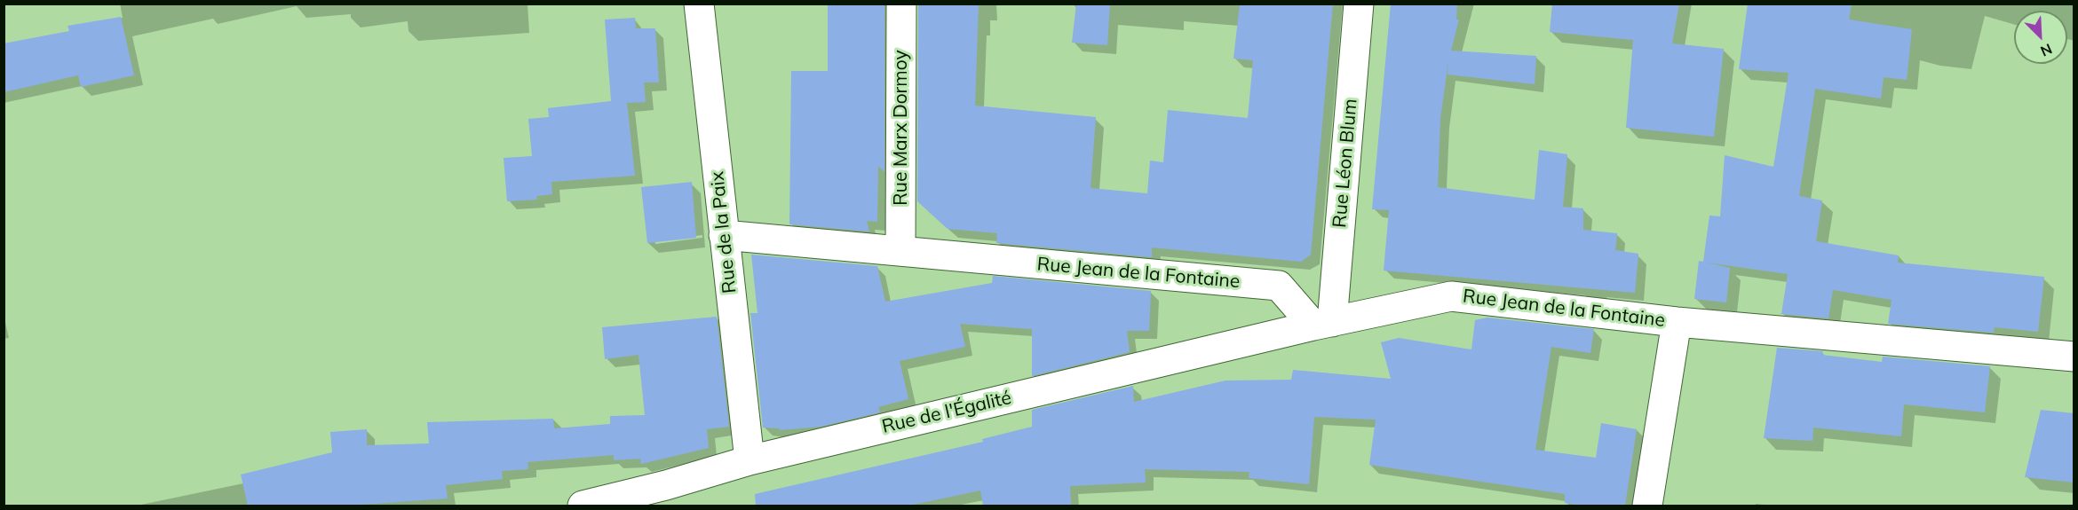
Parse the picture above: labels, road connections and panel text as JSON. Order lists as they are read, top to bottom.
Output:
{
  "streets": {
    "street": [
      "Rue Marx Dormoy",
      "Rue Léon Blum",
      "Rue de la Paix",
      "Rue Jean de la Fontaine",
      "Rue de l'Égalité"
    ]
  },
  "crossings": [
    ["Rue Marx Dormoy", "Rue Jean de la Fontaine"],
    ["Rue Léon Blum", "Rue Jean de la Fontaine"],
    ["Rue Léon Blum", "Rue de l'Égalité"],
    ["Rue de la Paix", "Rue Jean de la Fontaine"],
    ["Rue de la Paix", "Rue de l'Égalité"],
    ["Rue Jean de la Fontaine", "Rue de l'Égalité"]
  ],
  "north": "bottom right"
}
